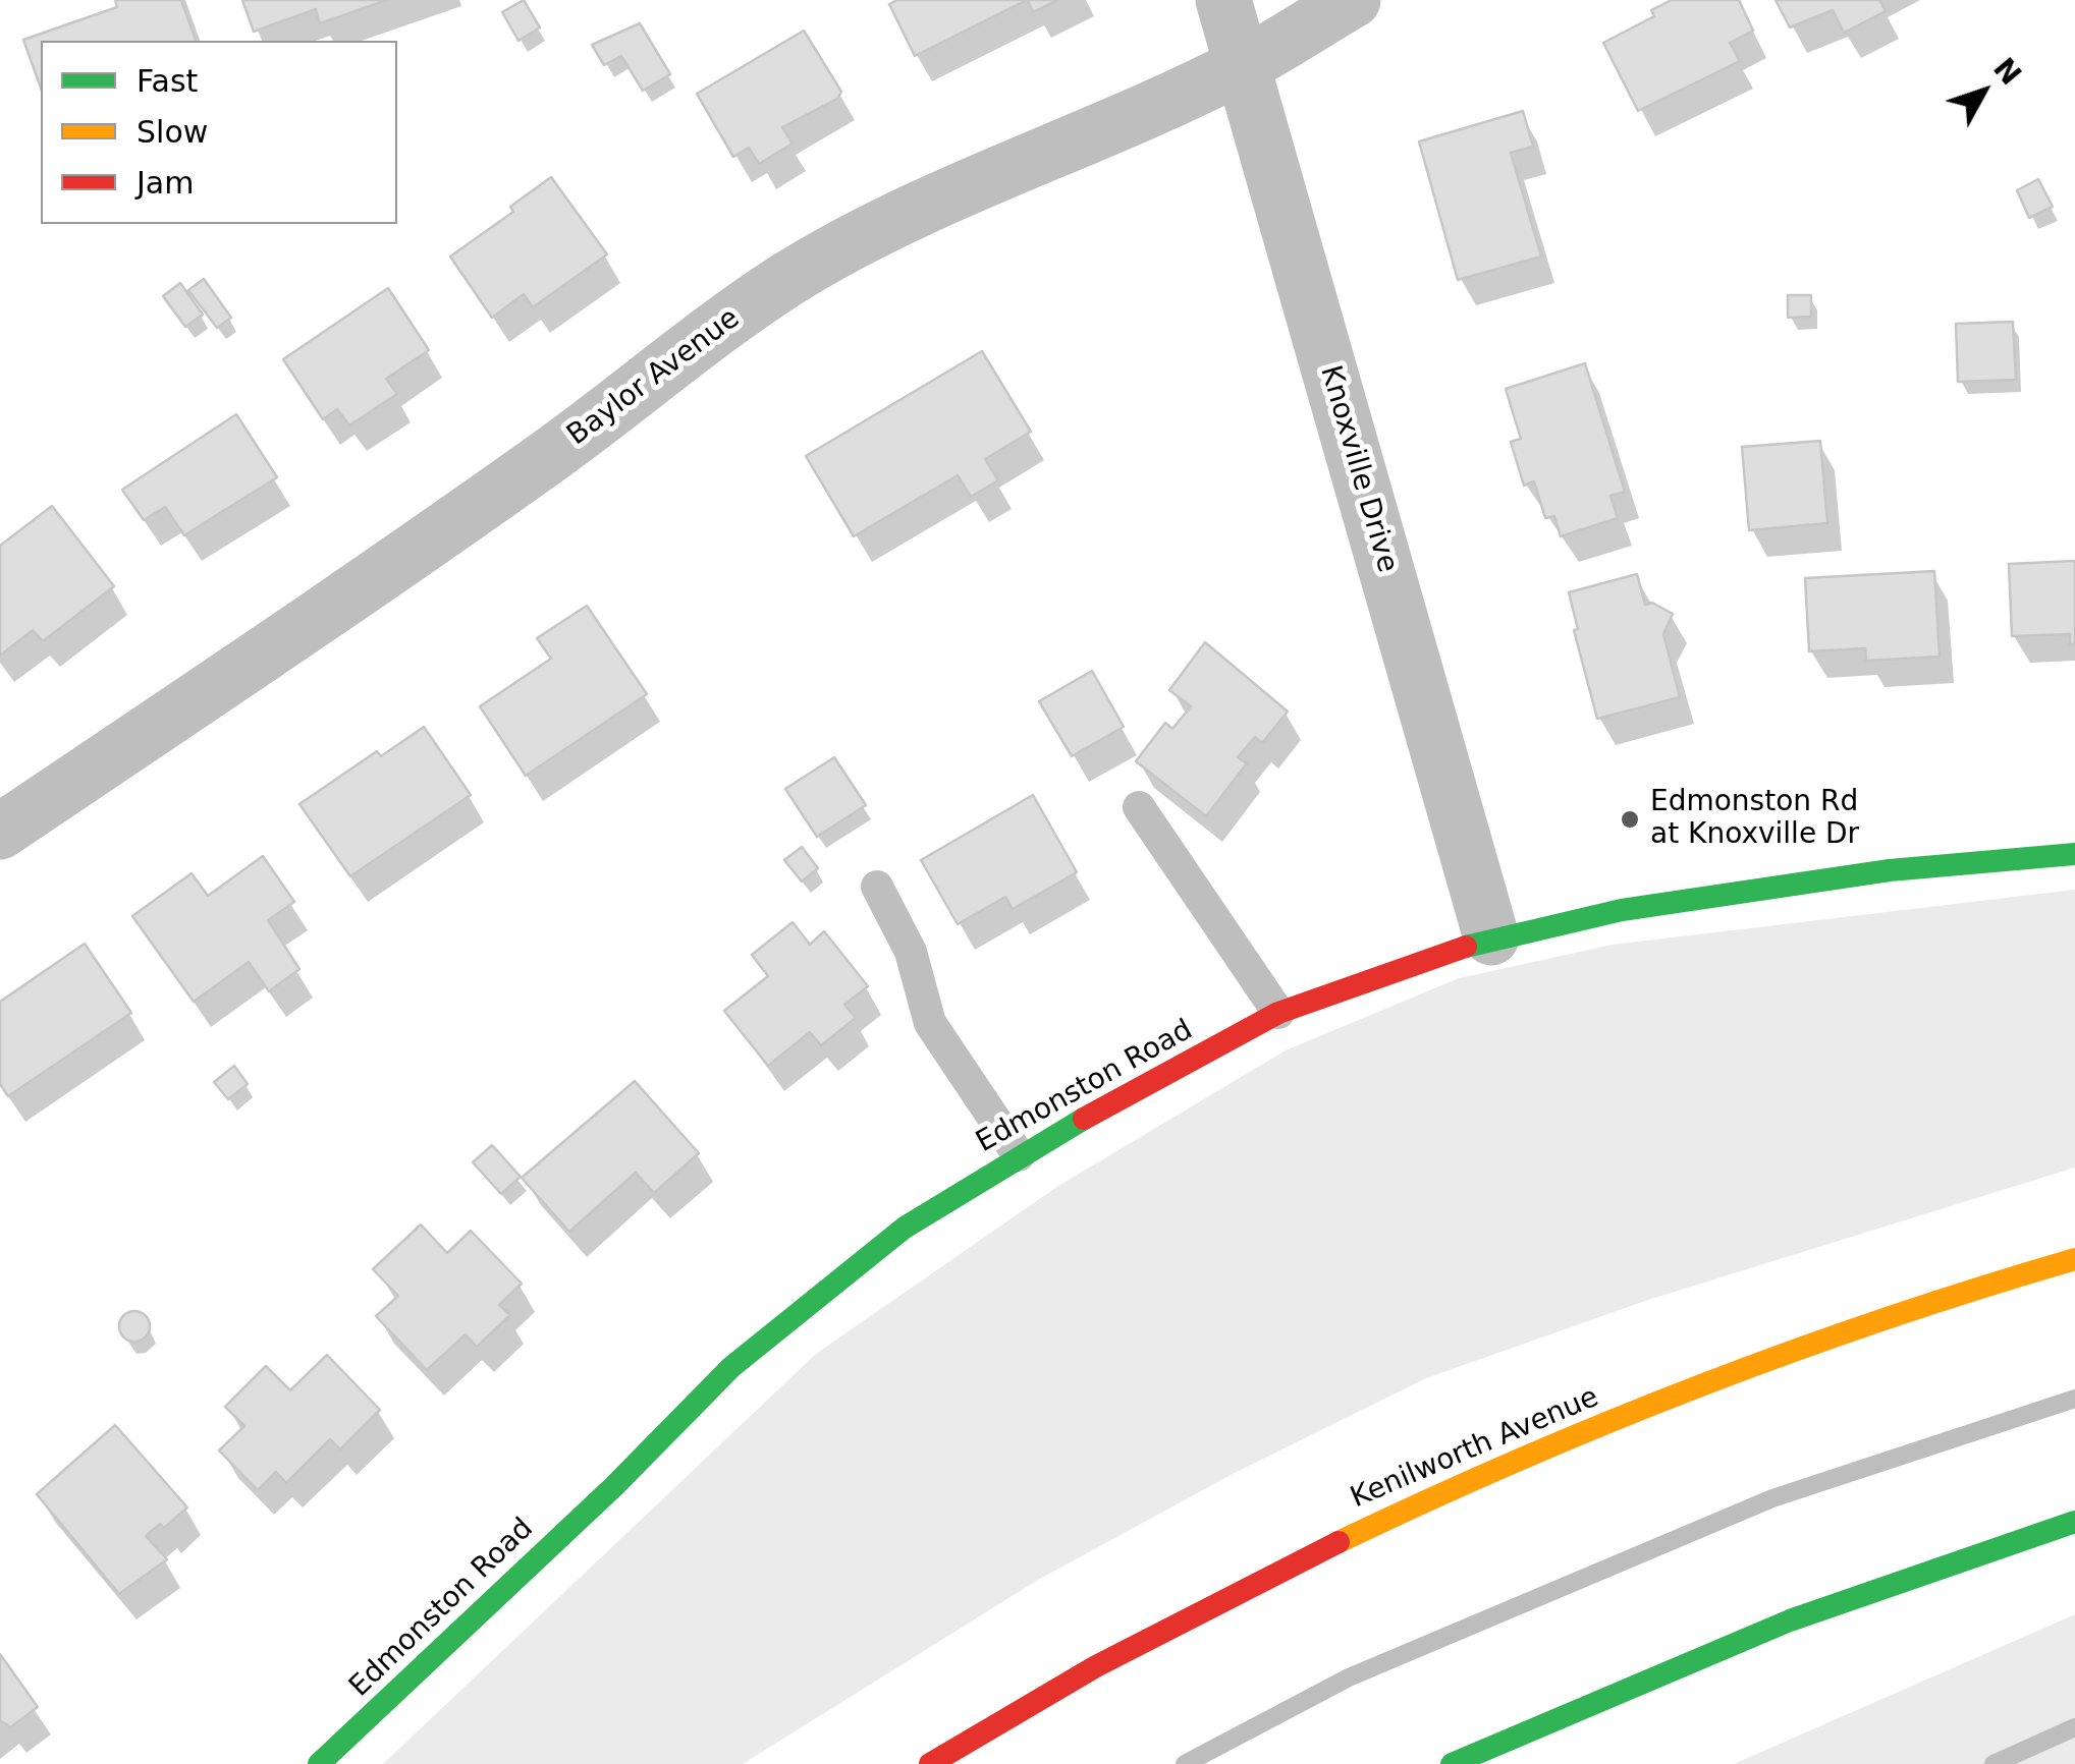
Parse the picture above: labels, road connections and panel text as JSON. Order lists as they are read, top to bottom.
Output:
{
  "streets": {
    "street": [
      "Baylor Avenue",
      "Knoxville Drive",
      "Edmonston Road",
      "Kenilworth Avenue"
    ]
  },
  "crossings": [
    ["Baylor Avenue", "Knoxville Drive"],
    ["Knoxville Drive", "Edmonston Road"]
  ],
  "places": ["Edmonston Rd at Knoxville Dr"],
  "legend": ["Fast", "Slow", "Jam"],
  "north": "top right"
}
